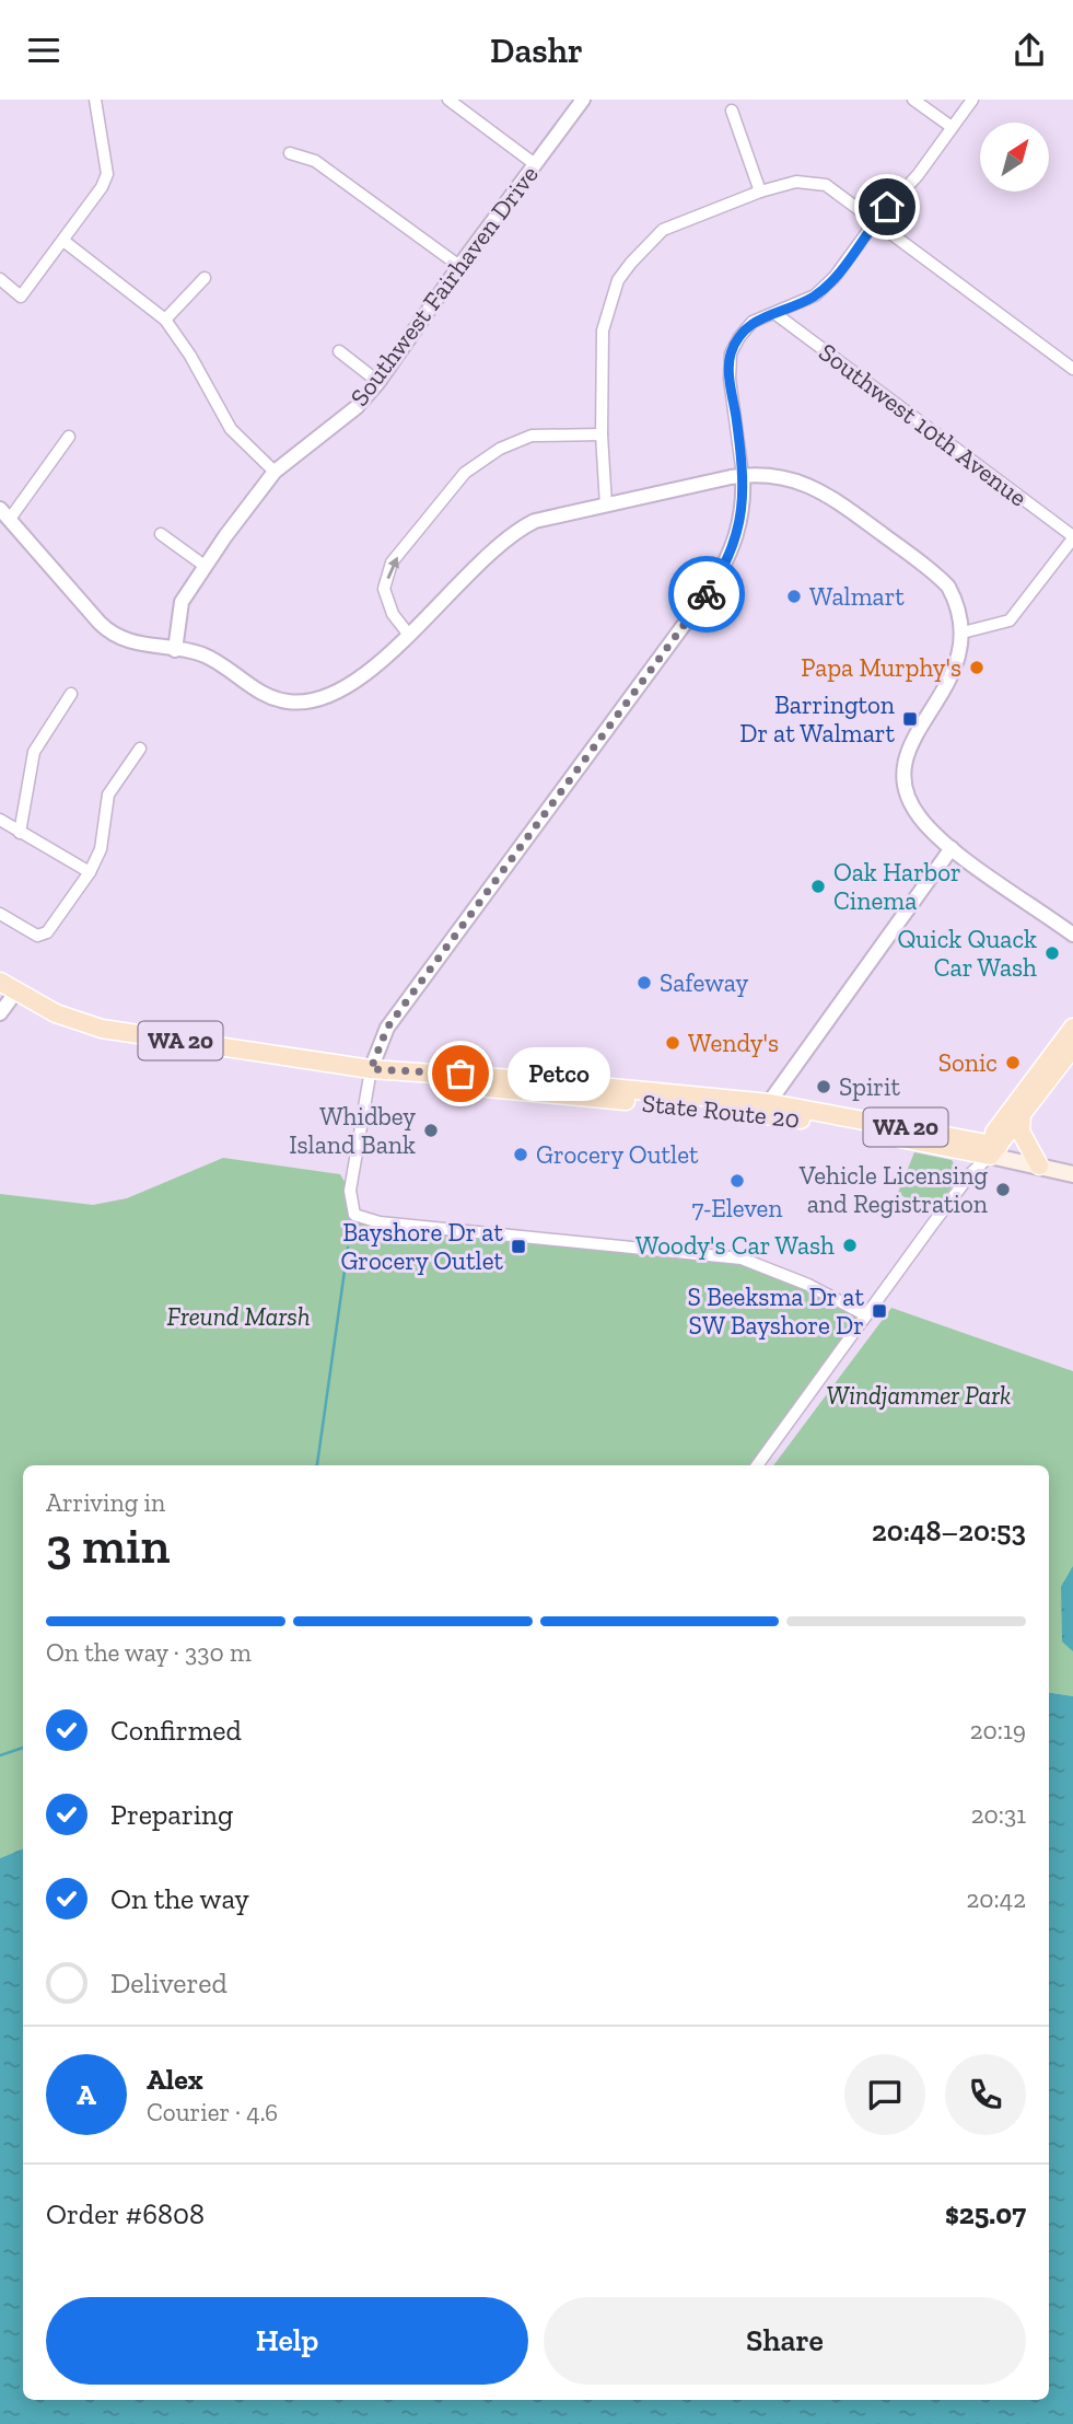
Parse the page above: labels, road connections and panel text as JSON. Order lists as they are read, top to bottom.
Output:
{
  "streets": {
    "main road": ["WA 20", "State Route 20"],
    "street": ["Southwest Fairhaven Drive", "Southwest 10th Avenue"]
  },
  "crossings": [
    ["WA 20", "State Route 20"]
  ],
  "parks": ["Freund Marsh", "Windjammer Park"],
  "places": {
    "other": [
      "Walmart",
      "Papa Murphy's",
      "Oak Harbor Cinema",
      "Quick Quack Car Wash",
      "Safeway",
      "Wendy's",
      "Sonic",
      "Petco",
      "Spirit",
      "Whidbey Island Bank",
      "Grocery Outlet",
      "7-Eleven",
      "Vehicle Licensing and Registration",
      "Woody's Car Wash"
    ],
    "transit": ["Barrington Dr at Walmart", "Bayshore Dr at Grocery Outlet", "S Beeksma Dr at SW Bayshore Dr"]
  },
  "north": "top right",
  "page": {
    "header": "Dashr",
    "bubble": "Petco",
    "heading": ["3 min", "Arriving in", "20:48–20:53"],
    "panel": [
      "Alex",
      "Courier · 4.6",
      "Order #6808",
      "$25.07"
    ],
    "bar": "On the way · 330 m",
    "list": [
      ["Confirmed", "20:19"],
      ["Preparing", "20:31"],
      ["On the way", "20:42"],
      "Delivered"
    ],
    "round": "A",
    "buttons": ["Help", "Share"]
  }
}
